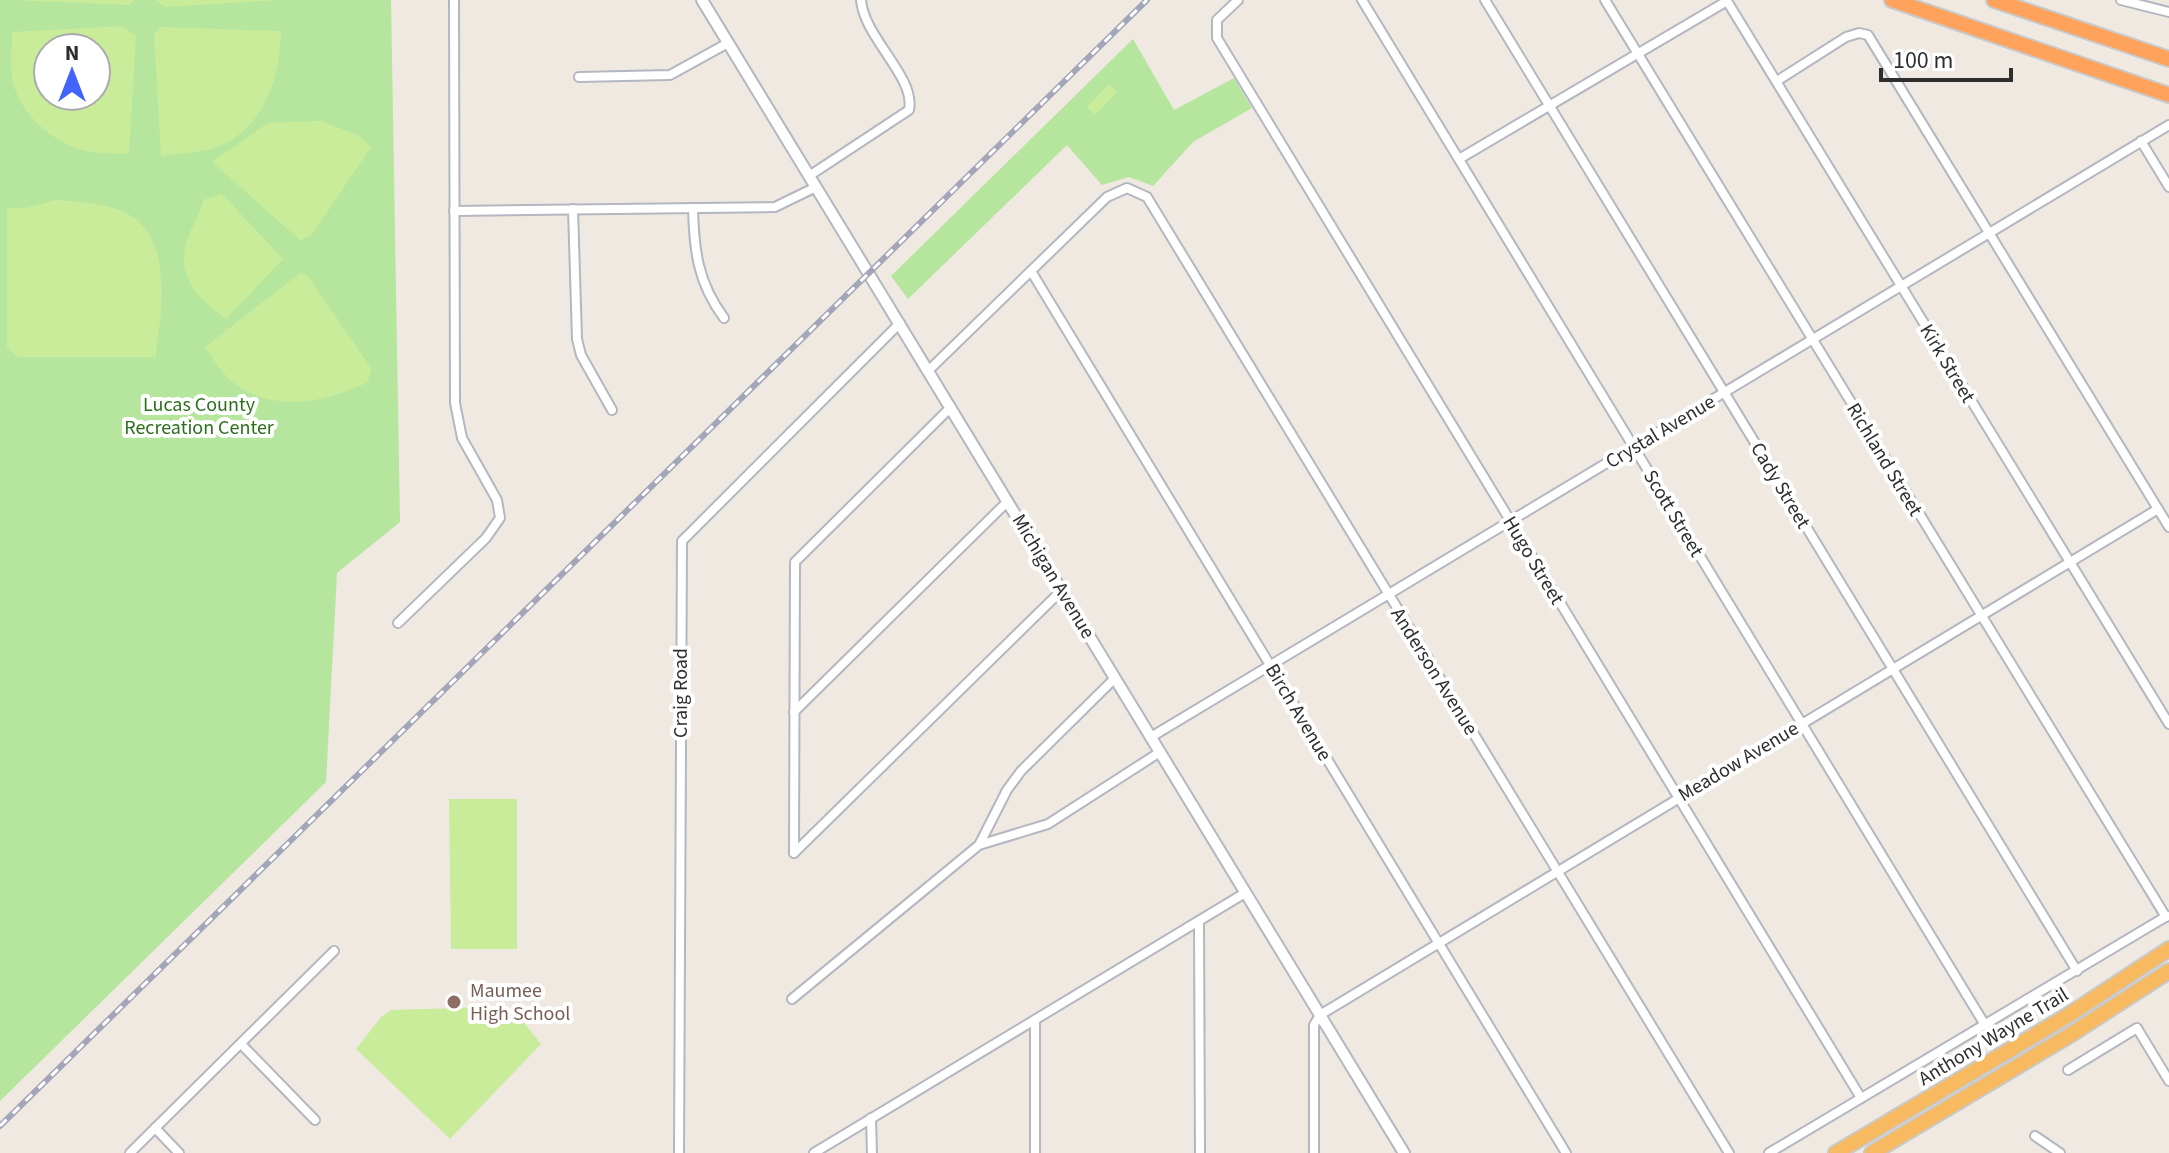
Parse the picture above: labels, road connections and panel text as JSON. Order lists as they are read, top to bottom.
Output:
{
  "streets": {
    "highway": ["Anthony Wayne Trail"],
    "street": [
      "Kirk Street",
      "Crystal Avenue",
      "Richland Street",
      "Cady Street",
      "Scott Street",
      "Hugo Street",
      "Michigan Avenue",
      "Anderson Avenue",
      "Craig Road",
      "Birch Avenue",
      "Meadow Avenue"
    ]
  },
  "crossings": [
    ["Kirk Street", "Crystal Avenue"],
    ["Kirk Street", "Meadow Avenue"],
    ["Crystal Avenue", "Richland Street"],
    ["Crystal Avenue", "Cady Street"],
    ["Crystal Avenue", "Scott Street"],
    ["Crystal Avenue", "Hugo Street"],
    ["Crystal Avenue", "Michigan Avenue"],
    ["Crystal Avenue", "Anderson Avenue"],
    ["Crystal Avenue", "Birch Avenue"],
    ["Richland Street", "Meadow Avenue"],
    ["Cady Street", "Meadow Avenue"],
    ["Scott Street", "Meadow Avenue"],
    ["Hugo Street", "Meadow Avenue"],
    ["Michigan Avenue", "Craig Road"],
    ["Michigan Avenue", "Meadow Avenue"],
    ["Anderson Avenue", "Birch Avenue"],
    ["Anderson Avenue", "Meadow Avenue"],
    ["Birch Avenue", "Meadow Avenue"]
  ],
  "parks": ["Lucas County Recreation Center"],
  "places": ["Maumee High School"],
  "scale_bar": "100 m",
  "north": "top"
}
